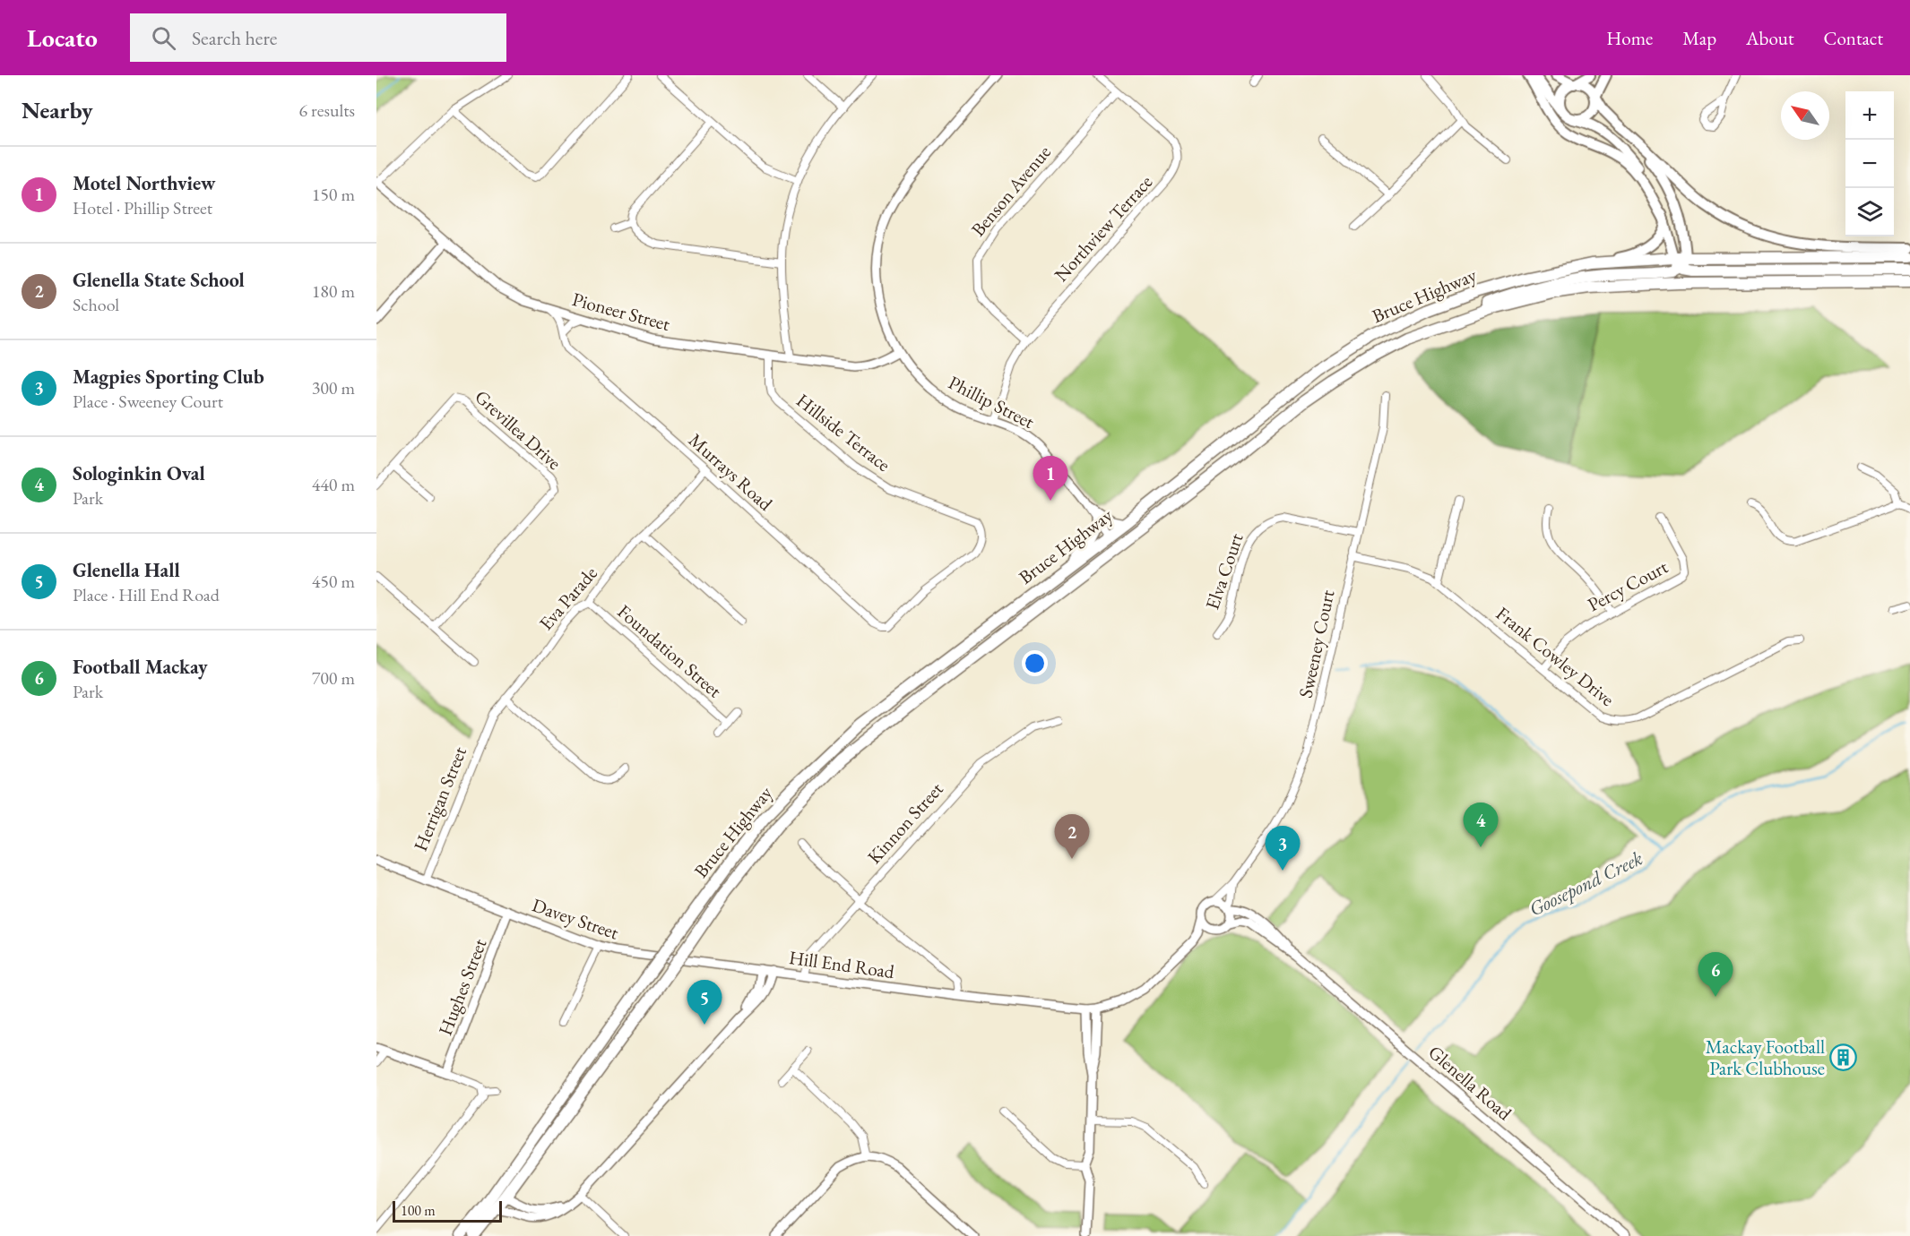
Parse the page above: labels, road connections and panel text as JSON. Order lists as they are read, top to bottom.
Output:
{
  "streets": {
    "highway": ["Bruce Highway"],
    "street": [
      "Benson Avenue",
      "Northview Terrace",
      "Pioneer Street",
      "Phillip Street",
      "Grevillea Drive",
      "Hillside Terrace",
      "Murrays Road",
      "Elva Court",
      "Percy Court",
      "Eva Parade",
      "Sweeney Court",
      "Foundation Street",
      "Frank Cowley Drive",
      "Herrigan Street",
      "Kinnon Street",
      "Davey Street",
      "Hill End Road",
      "Hughes Street",
      "Glenella Road"
    ]
  },
  "crossings": [
    ["Benson Avenue", "Northview Terrace"],
    ["Northview Terrace", "Phillip Street"],
    ["Bruce Highway", "Hill End Road"],
    ["Pioneer Street", "Phillip Street"],
    ["Pioneer Street", "Hillside Terrace"],
    ["Pioneer Street", "Murrays Road"],
    ["Hillside Terrace", "Murrays Road"],
    ["Murrays Road", "Eva Parade"],
    ["Elva Court", "Sweeney Court"],
    ["Percy Court", "Frank Cowley Drive"],
    ["Eva Parade", "Foundation Street"],
    ["Eva Parade", "Herrigan Street"],
    ["Sweeney Court", "Frank Cowley Drive"],
    ["Sweeney Court", "Hill End Road"],
    ["Sweeney Court", "Glenella Road"],
    ["Herrigan Street", "Davey Street"],
    ["Kinnon Street", "Hill End Road"],
    ["Davey Street", "Hill End Road"],
    ["Davey Street", "Hughes Street"],
    ["Hill End Road", "Glenella Road"]
  ],
  "water": ["Goosepond Creek"],
  "places": {
    "building": ["Mackay Football Park Clubhouse"]
  },
  "scale_bar": "100 m",
  "north": "top left",
  "page": {
    "header": "Locato",
    "search": "Search here",
    "nav": [
      "Home",
      "Map",
      "About",
      "Contact"
    ],
    "heading": ["Nearby", "6 results"],
    "map_buttons": ["+", "−"],
    "list": [
      {
        "mark": "1",
        "name": "Motel Northview",
        "note": "Hotel · Phillip Street",
        "value": "150 m"
      },
      {
        "mark": "2",
        "name": "Glenella State School",
        "note": "School",
        "value": "180 m"
      },
      {
        "mark": "3",
        "name": "Magpies Sporting Club",
        "note": "Place · Sweeney Court",
        "value": "300 m"
      },
      {
        "mark": "4",
        "name": "Sologinkin Oval",
        "note": "Park",
        "value": "440 m"
      },
      {
        "mark": "5",
        "name": "Glenella Hall",
        "note": "Place · Hill End Road",
        "value": "450 m"
      },
      {
        "mark": "6",
        "name": "Football Mackay",
        "note": "Park",
        "value": "700 m"
      }
    ],
    "pins": [
      "1",
      "4",
      "2",
      "3",
      "6",
      "5"
    ],
    "scale": "100 m"
  }
}
